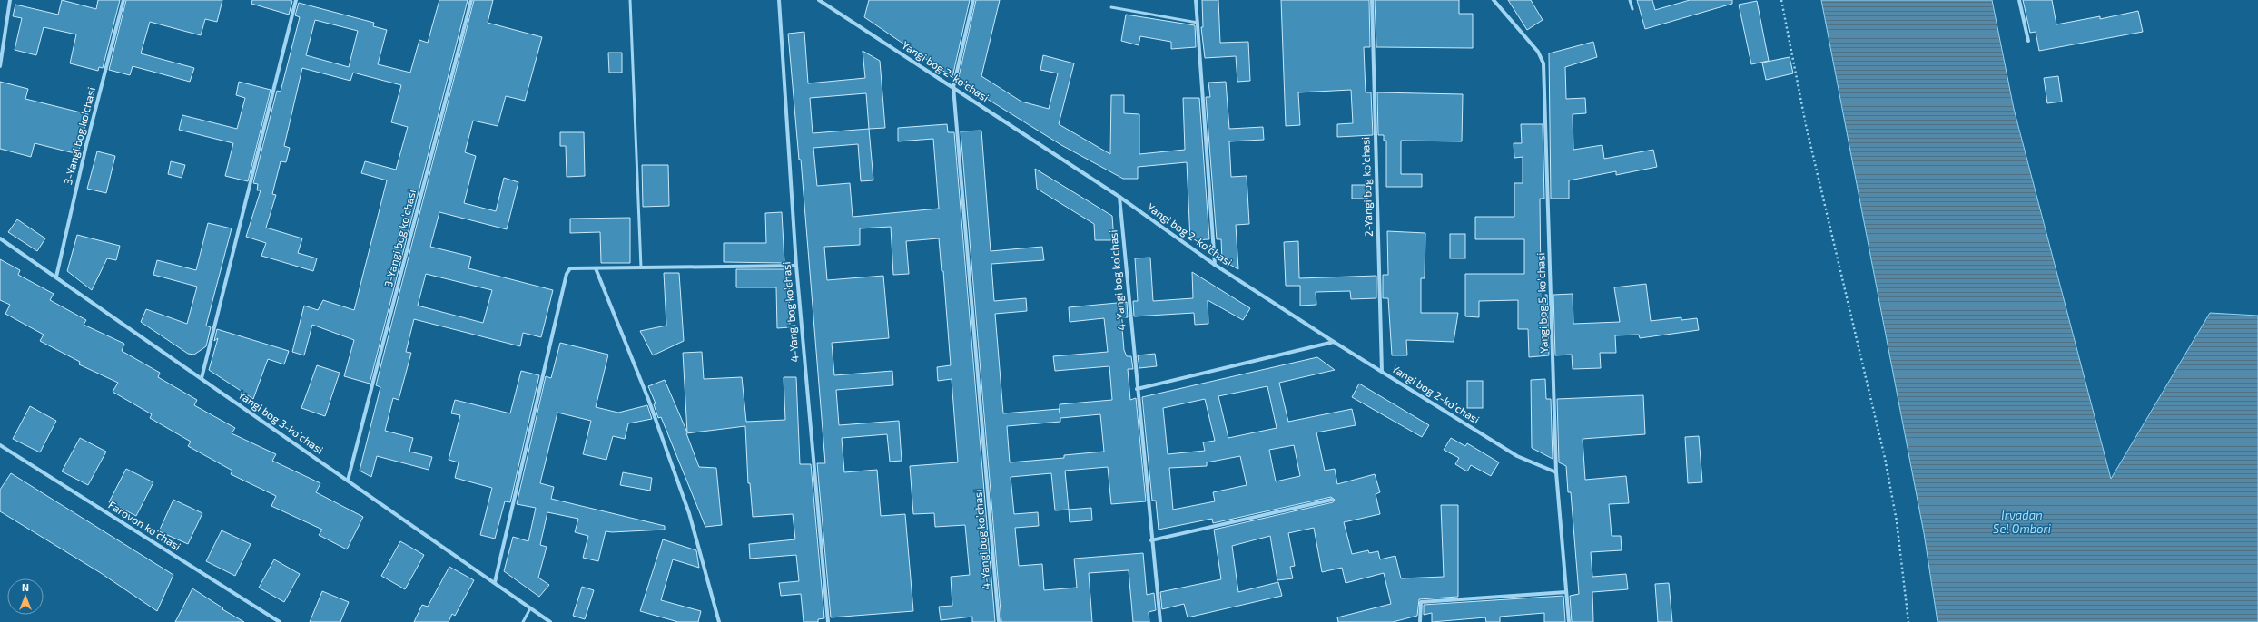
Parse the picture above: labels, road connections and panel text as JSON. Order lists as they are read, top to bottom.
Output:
{
  "streets": {
    "street": [
      "Yangi bog 2-koʼchasi",
      "3-Yangi bog koʼchasi",
      "2-Yangi bog koʼchasi",
      "4-Yangi bog koʼchasi",
      "Yangi bog 5-koʼchasi",
      "Yangi bog 3-koʼchasi",
      "Farovon koʻchasi"
    ]
  },
  "crossings": [
    ["Yangi bog 2-koʼchasi", "2-Yangi bog koʼchasi"],
    ["Yangi bog 2-koʼchasi", "4-Yangi bog koʼchasi"],
    ["Yangi bog 2-koʼchasi", "Yangi bog 5-koʼchasi"],
    ["3-Yangi bog koʼchasi", "Yangi bog 3-koʼchasi"]
  ],
  "water": ["Irvadan Sel Ombori"],
  "north": "top"
}
